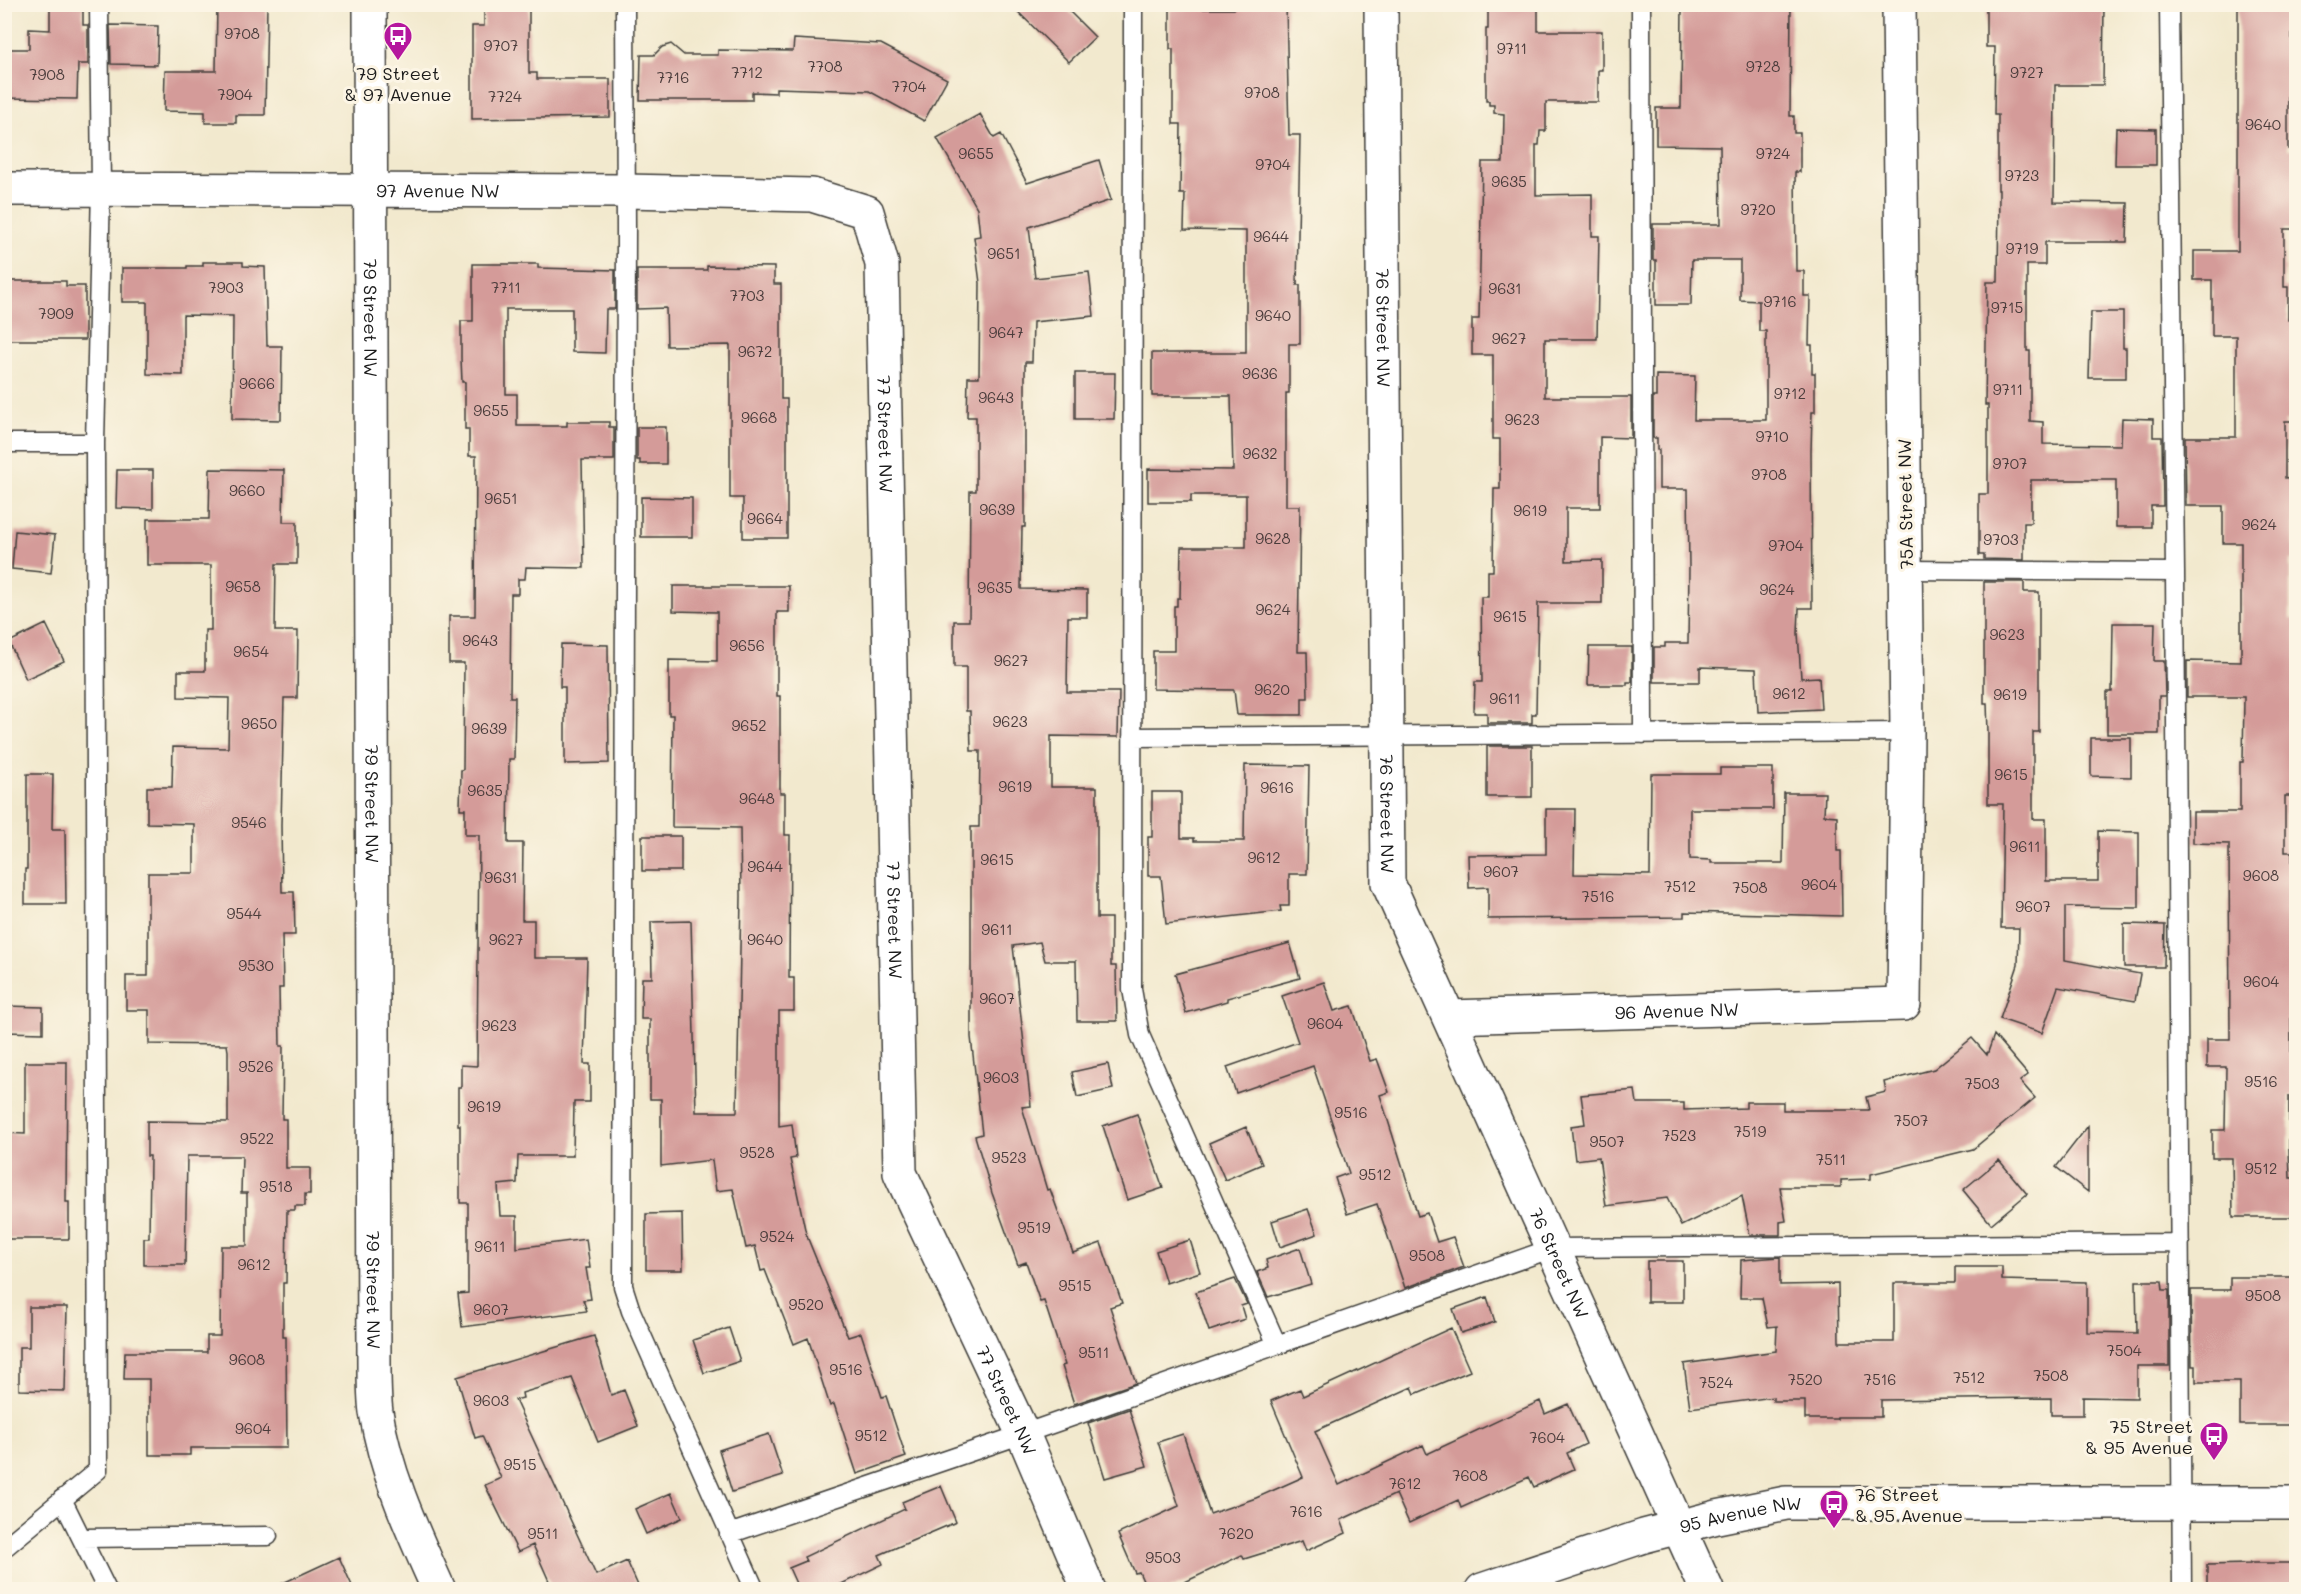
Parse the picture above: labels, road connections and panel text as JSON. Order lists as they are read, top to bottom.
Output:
{
  "streets": {
    "street": [
      "97 Avenue NW",
      "79 Street NW",
      "76 Street NW",
      "77 Street NW",
      "75A Street NW",
      "96 Avenue NW",
      "95 Avenue NW"
    ]
  },
  "crossings": [
    ["97 Avenue NW", "79 Street NW"],
    ["97 Avenue NW", "77 Street NW"],
    ["76 Street NW", "96 Avenue NW"],
    ["76 Street NW", "95 Avenue NW"],
    ["75A Street NW", "96 Avenue NW"]
  ],
  "places": {
    "bus stop": ["79 Street & 97 Avenue", "75 Street & 95 Avenue", "76 Street & 95 Avenue"]
  },
  "house_numbers": [
    "9708",
    "9707",
    "9711",
    "7708",
    "9728",
    "7712",
    "9727",
    "7908",
    "7716",
    "7704",
    "9708",
    "7904",
    "7724",
    "9640",
    "9655",
    "9724",
    "9704",
    "9723",
    "9635",
    "9720",
    "9644",
    "9719",
    "9651",
    "7903",
    "7711",
    "9631",
    "7703",
    "9716",
    "9715",
    "7909",
    "9640",
    "9647",
    "9627",
    "9672",
    "9636",
    "9666",
    "9711",
    "9712",
    "9643",
    "9655",
    "9668",
    "9623",
    "9710",
    "9632",
    "9707",
    "9708",
    "9660",
    "9651",
    "9639",
    "9619",
    "9664",
    "9624",
    "9628",
    "9703",
    "9704",
    "9658",
    "9635",
    "9624",
    "9624",
    "9615",
    "9623",
    "9643",
    "9656",
    "9654",
    "9627",
    "9620",
    "9612",
    "9619",
    "9611",
    "9623",
    "9650",
    "9652",
    "9639",
    "9615",
    "9619",
    "9616",
    "9635",
    "9648",
    "9546",
    "9611",
    "9612",
    "9615",
    "9644",
    "9607",
    "9608",
    "9631",
    "9604",
    "7512",
    "7508",
    "7516",
    "9607",
    "9544",
    "9611",
    "9627",
    "9640",
    "9530",
    "9604",
    "9607",
    "9604",
    "9623",
    "9526",
    "9603",
    "9516",
    "7503",
    "9619",
    "9516",
    "7507",
    "7519",
    "7523",
    "9522",
    "9507",
    "9528",
    "9523",
    "7511",
    "9512",
    "9512",
    "9518",
    "9519",
    "9524",
    "9611",
    "9508",
    "9612",
    "9515",
    "9508",
    "9520",
    "9607",
    "7504",
    "9511",
    "9608",
    "9516",
    "7508",
    "7512",
    "7520",
    "7516",
    "7524",
    "9603",
    "9604",
    "9512",
    "7604",
    "9515",
    "7608",
    "7612",
    "7616",
    "9511",
    "7620",
    "9503"
  ]
}
